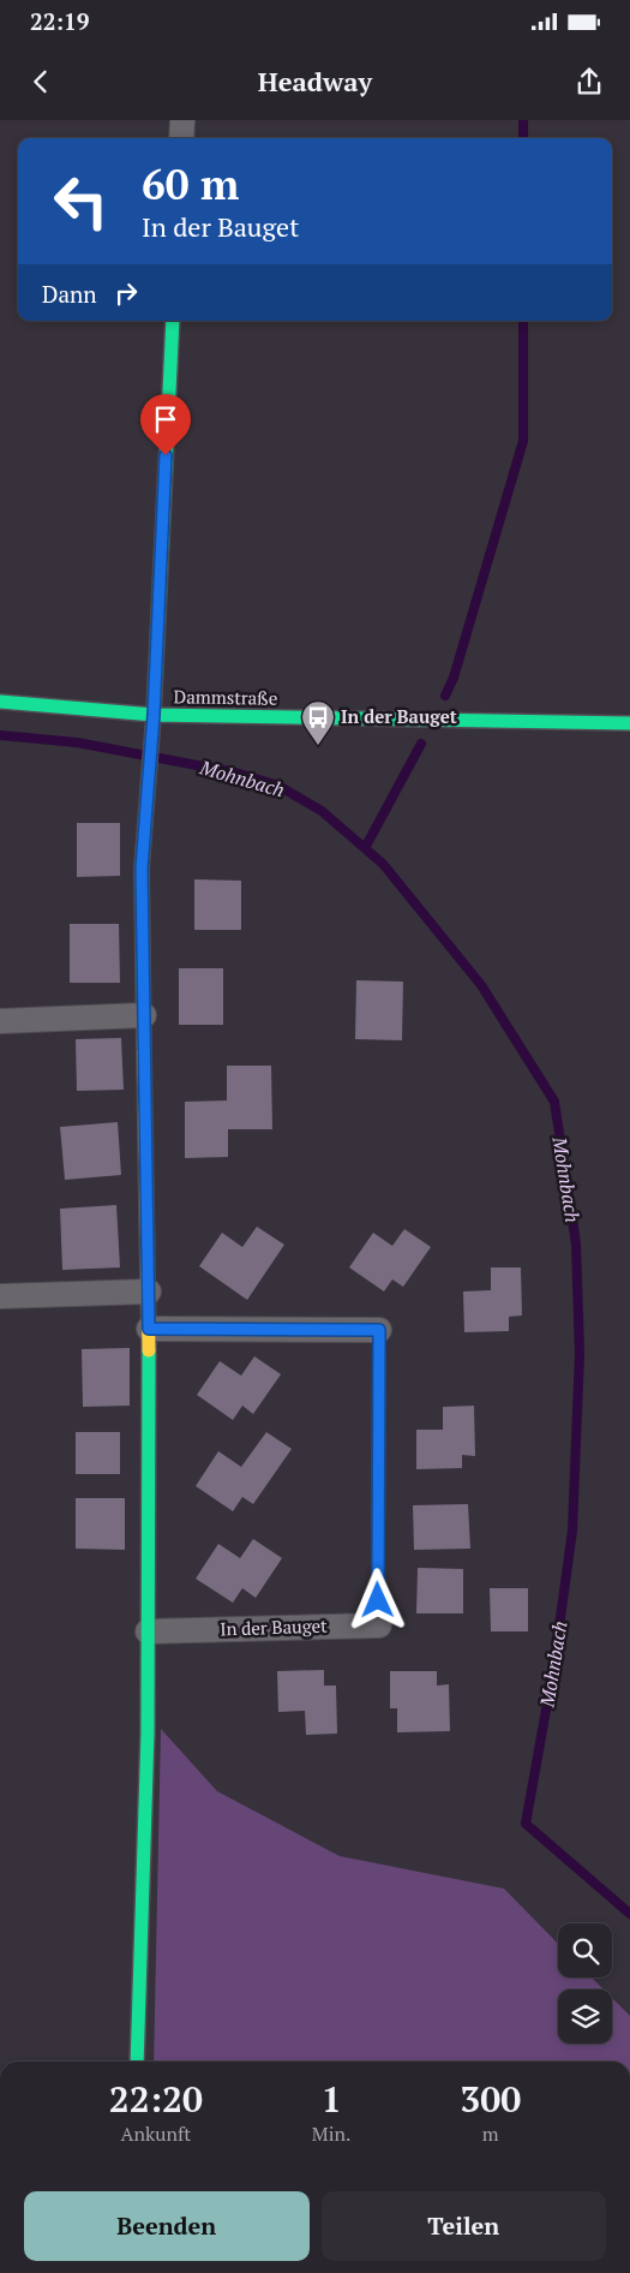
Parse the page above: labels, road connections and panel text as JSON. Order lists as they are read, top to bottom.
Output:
{
  "streets": {
    "street": ["Dammstraße", "In der Bauget"]
  },
  "water": ["Mohnbach"],
  "places": {
    "bus stop": ["In der Bauget"]
  },
  "page": {
    "status": "22:19",
    "header": "Headway",
    "turn": ["60 m", "In der Bauget"],
    "then": "Dann",
    "eta": [
      "22:20",
      "Ankunft",
      "1",
      "Min.",
      "300",
      "m"
    ],
    "buttons": ["Beenden", "Teilen"]
  }
}
